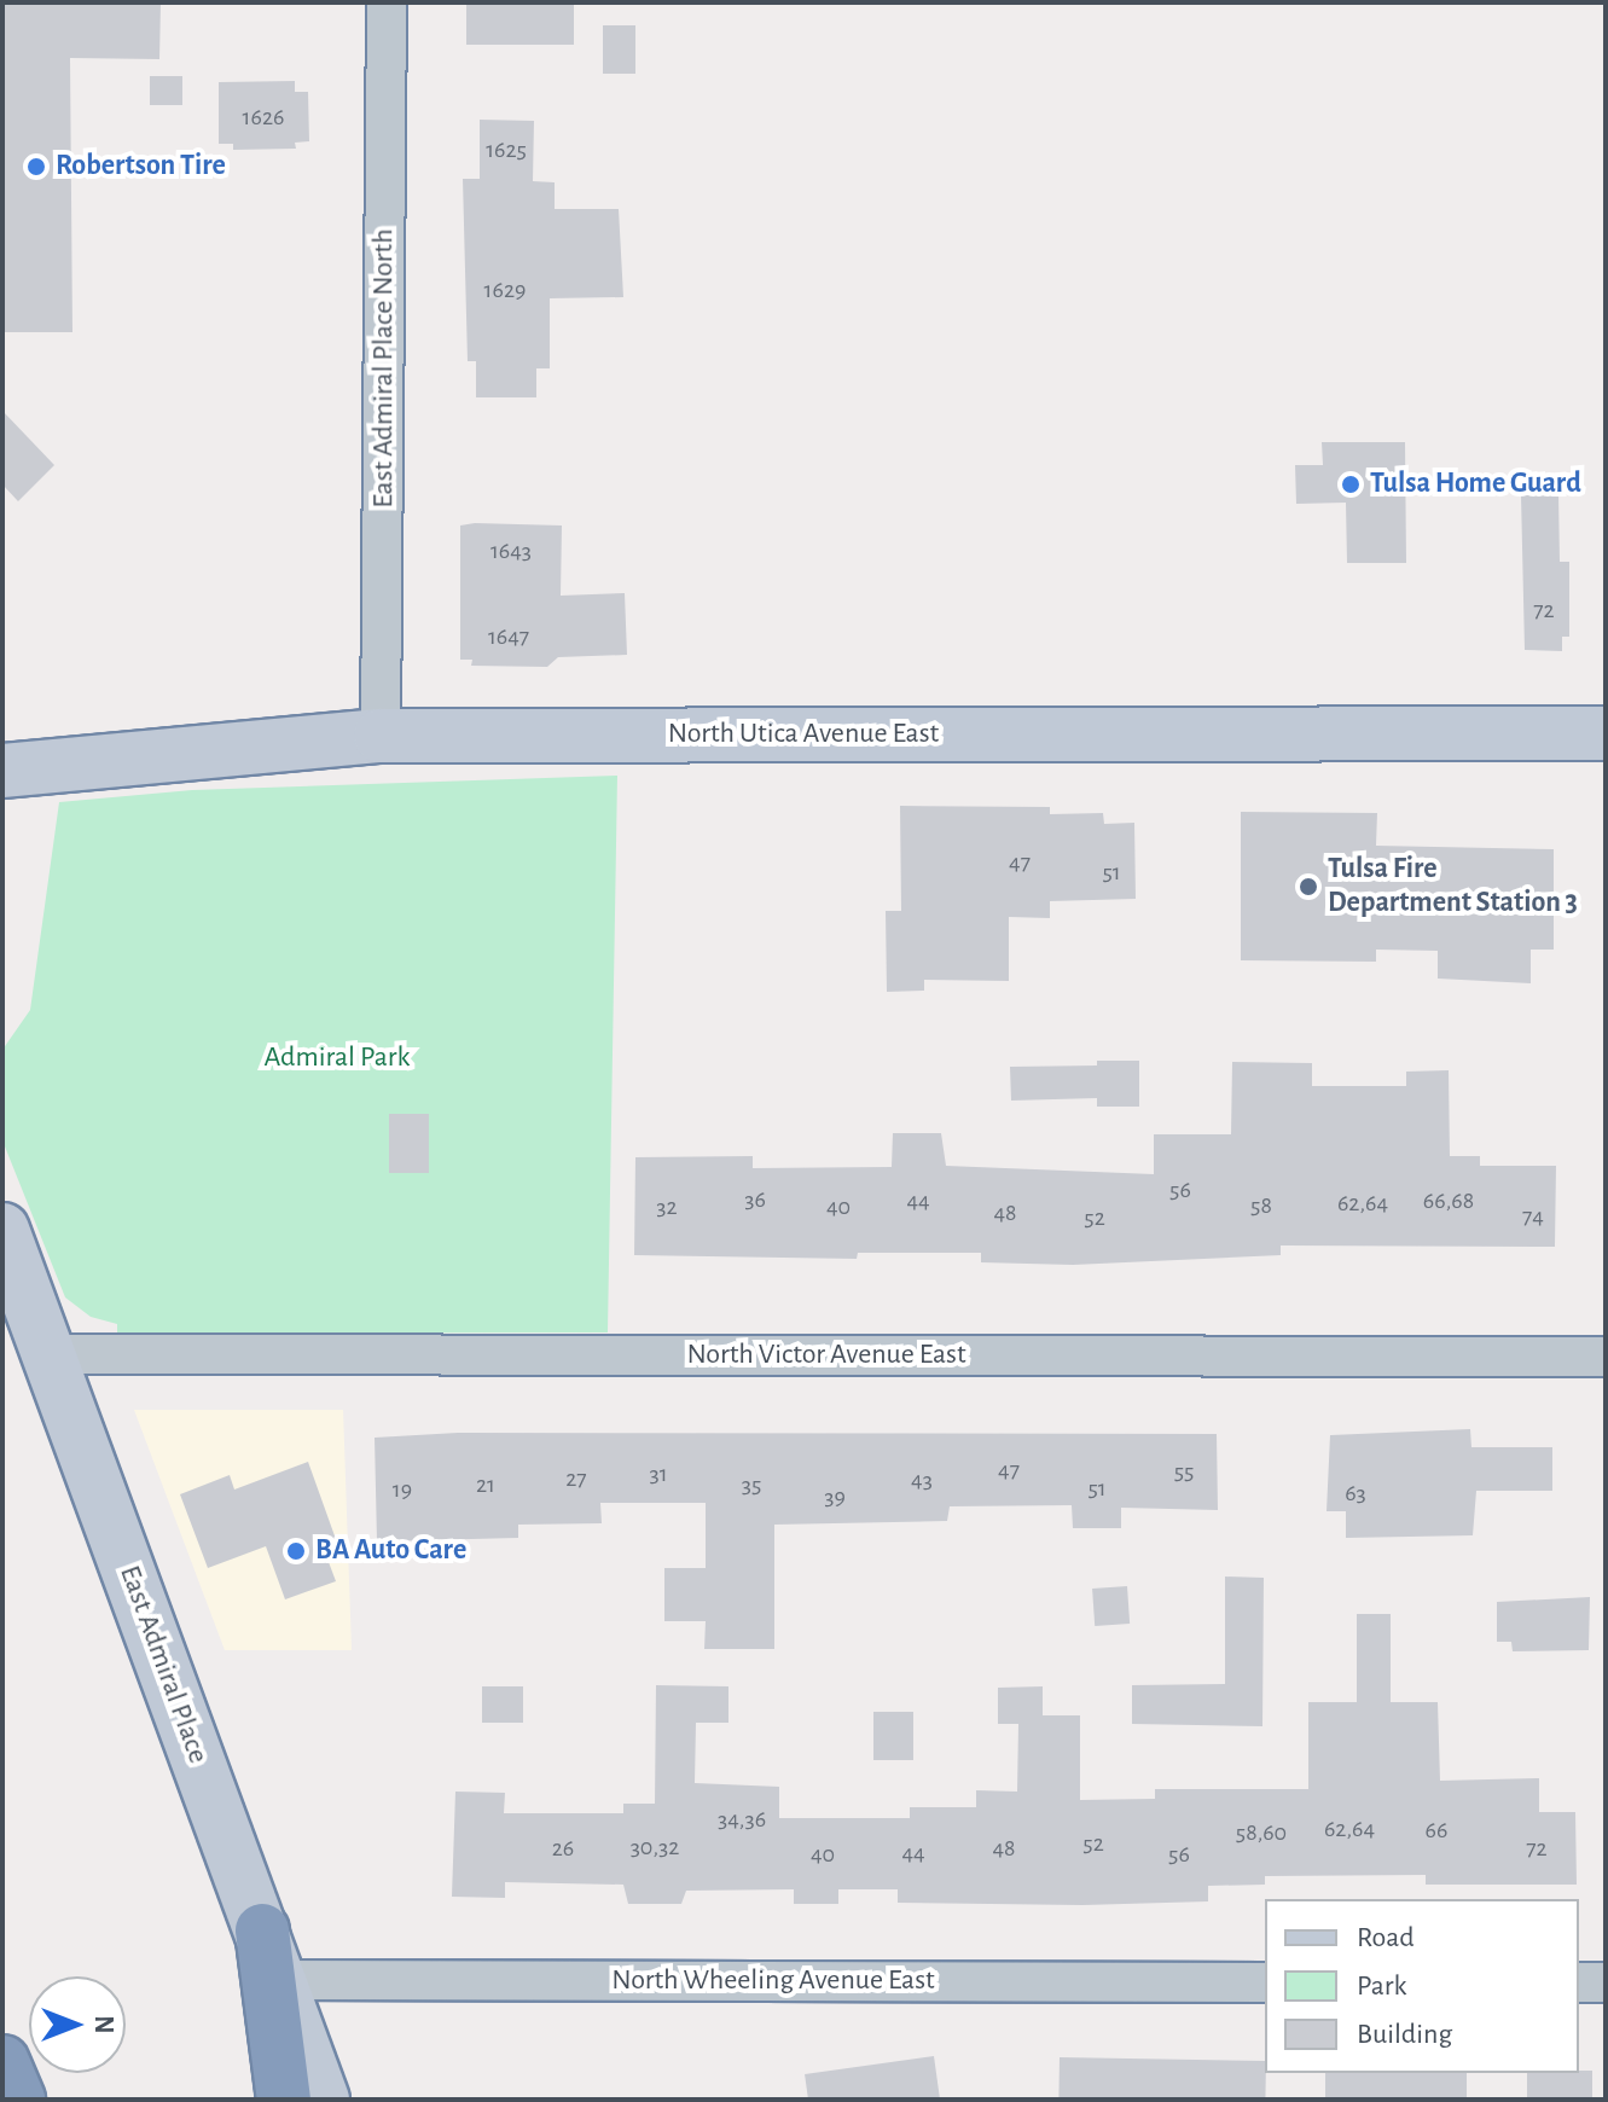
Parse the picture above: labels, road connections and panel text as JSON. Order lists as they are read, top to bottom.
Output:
{
  "streets": {
    "main road": ["North Utica Avenue East", "East Admiral Place"],
    "street": ["East Admiral Place North", "North Victor Avenue East", "North Wheeling Avenue East"]
  },
  "crossings": [
    ["East Admiral Place North", "North Utica Avenue East"],
    ["North Victor Avenue East", "East Admiral Place"],
    ["East Admiral Place", "North Wheeling Avenue East"]
  ],
  "parks": ["Admiral Park"],
  "places": [
    "Robertson Tire",
    "Tulsa Home Guard",
    "Tulsa Fire Department Station 3",
    "BA Auto Care"
  ],
  "house_numbers": [
    "1626",
    "1625",
    "1629",
    "1643",
    "72",
    "1647",
    "47",
    "51",
    "56",
    "36",
    "44",
    "66,68",
    "62,64",
    "58",
    "32",
    "40",
    "48",
    "74",
    "52",
    "47",
    "55",
    "31",
    "27",
    "43",
    "21",
    "35",
    "51",
    "19",
    "63",
    "39",
    "34,36",
    "62,64",
    "66",
    "58,60",
    "52",
    "30,32",
    "26",
    "48",
    "72",
    "44",
    "40",
    "56"
  ],
  "legend": ["Road", "Park", "Building"],
  "north": "right"
}
